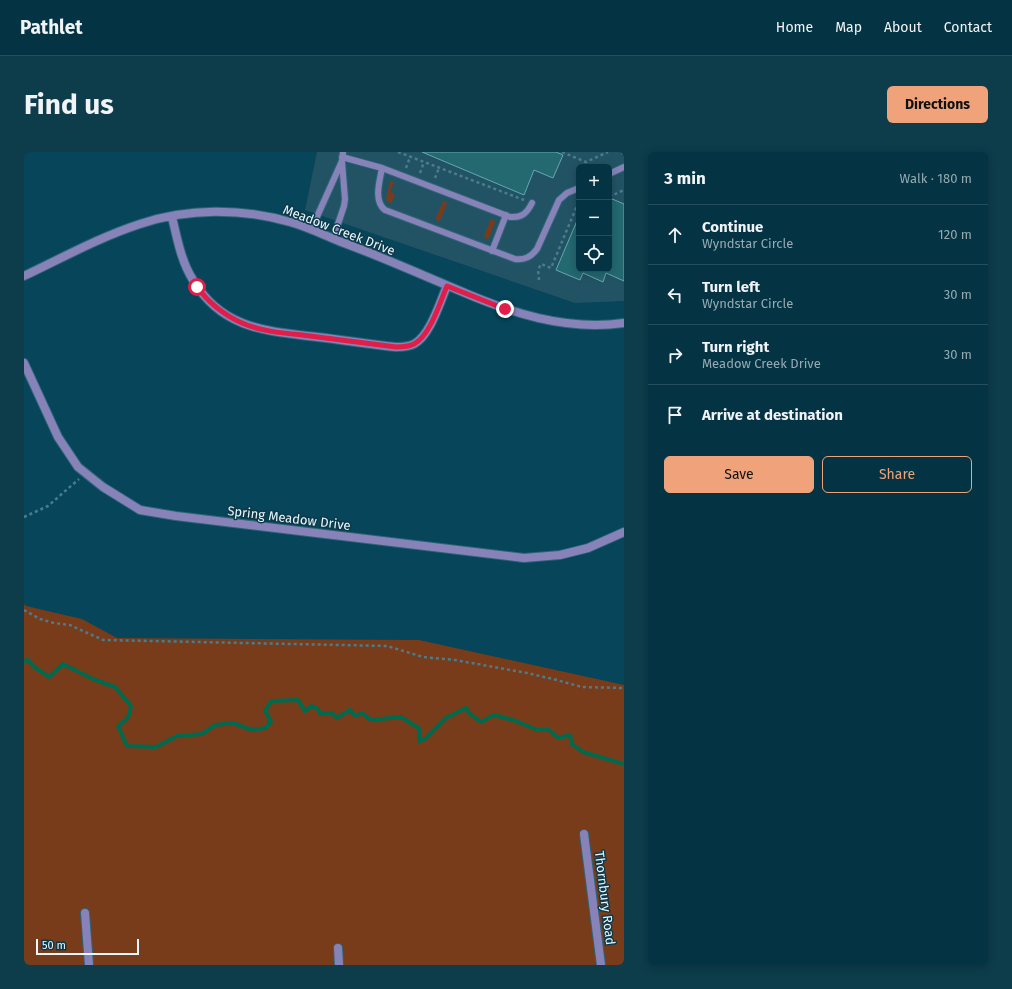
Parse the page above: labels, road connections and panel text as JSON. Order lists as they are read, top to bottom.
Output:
{
  "streets": {
    "street": ["Meadow Creek Drive", "Spring Meadow Drive", "Thornbury Road"]
  },
  "scale_bar": "50 m",
  "page": {
    "header": "Pathlet",
    "nav": [
      "Home",
      "Map",
      "About",
      "Contact"
    ],
    "buttons": [
      "Directions",
      ["Save", "Share"]
    ],
    "title": "Find us",
    "heading": ["3 min", "Walk · 180 m"],
    "map_buttons": ["+", "−"],
    "list": [
      ["Continue", "Wyndstar Circle", "120 m"],
      ["Turn left", "Wyndstar Circle", "30 m"],
      ["Turn right", "Meadow Creek Drive", "30 m"],
      "Arrive at destination"
    ],
    "scale": "50 m"
  }
}
